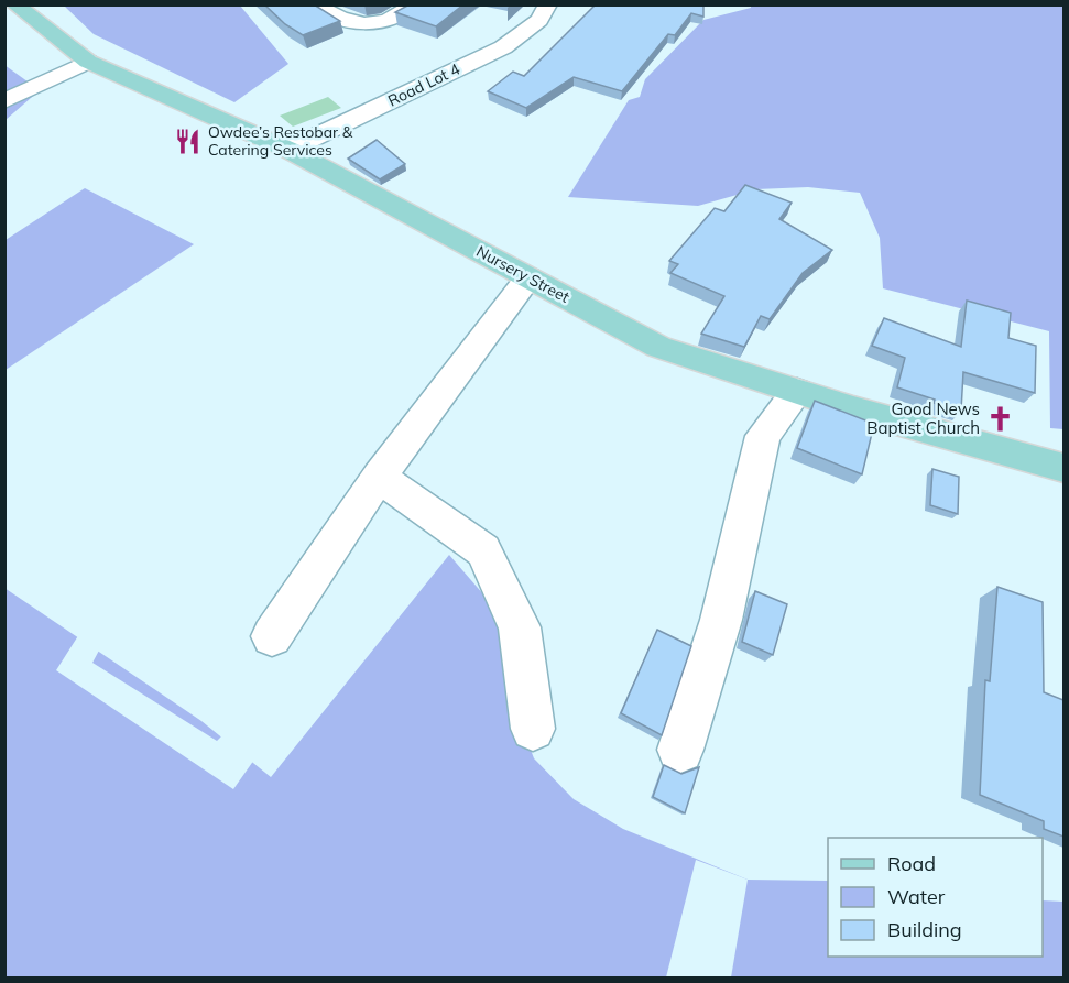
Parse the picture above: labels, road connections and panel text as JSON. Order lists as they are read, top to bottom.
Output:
{
  "streets": {
    "main road": ["Nursery Street"],
    "street": ["Road Lot 4"]
  },
  "crossings": [
    ["Road Lot 4", "Nursery Street"]
  ],
  "places": {
    "restaurant": ["Owdee’s Restobar & Catering Services"],
    "church": ["Good News Baptist Church"]
  },
  "legend": ["Road", "Water", "Building"]
}
